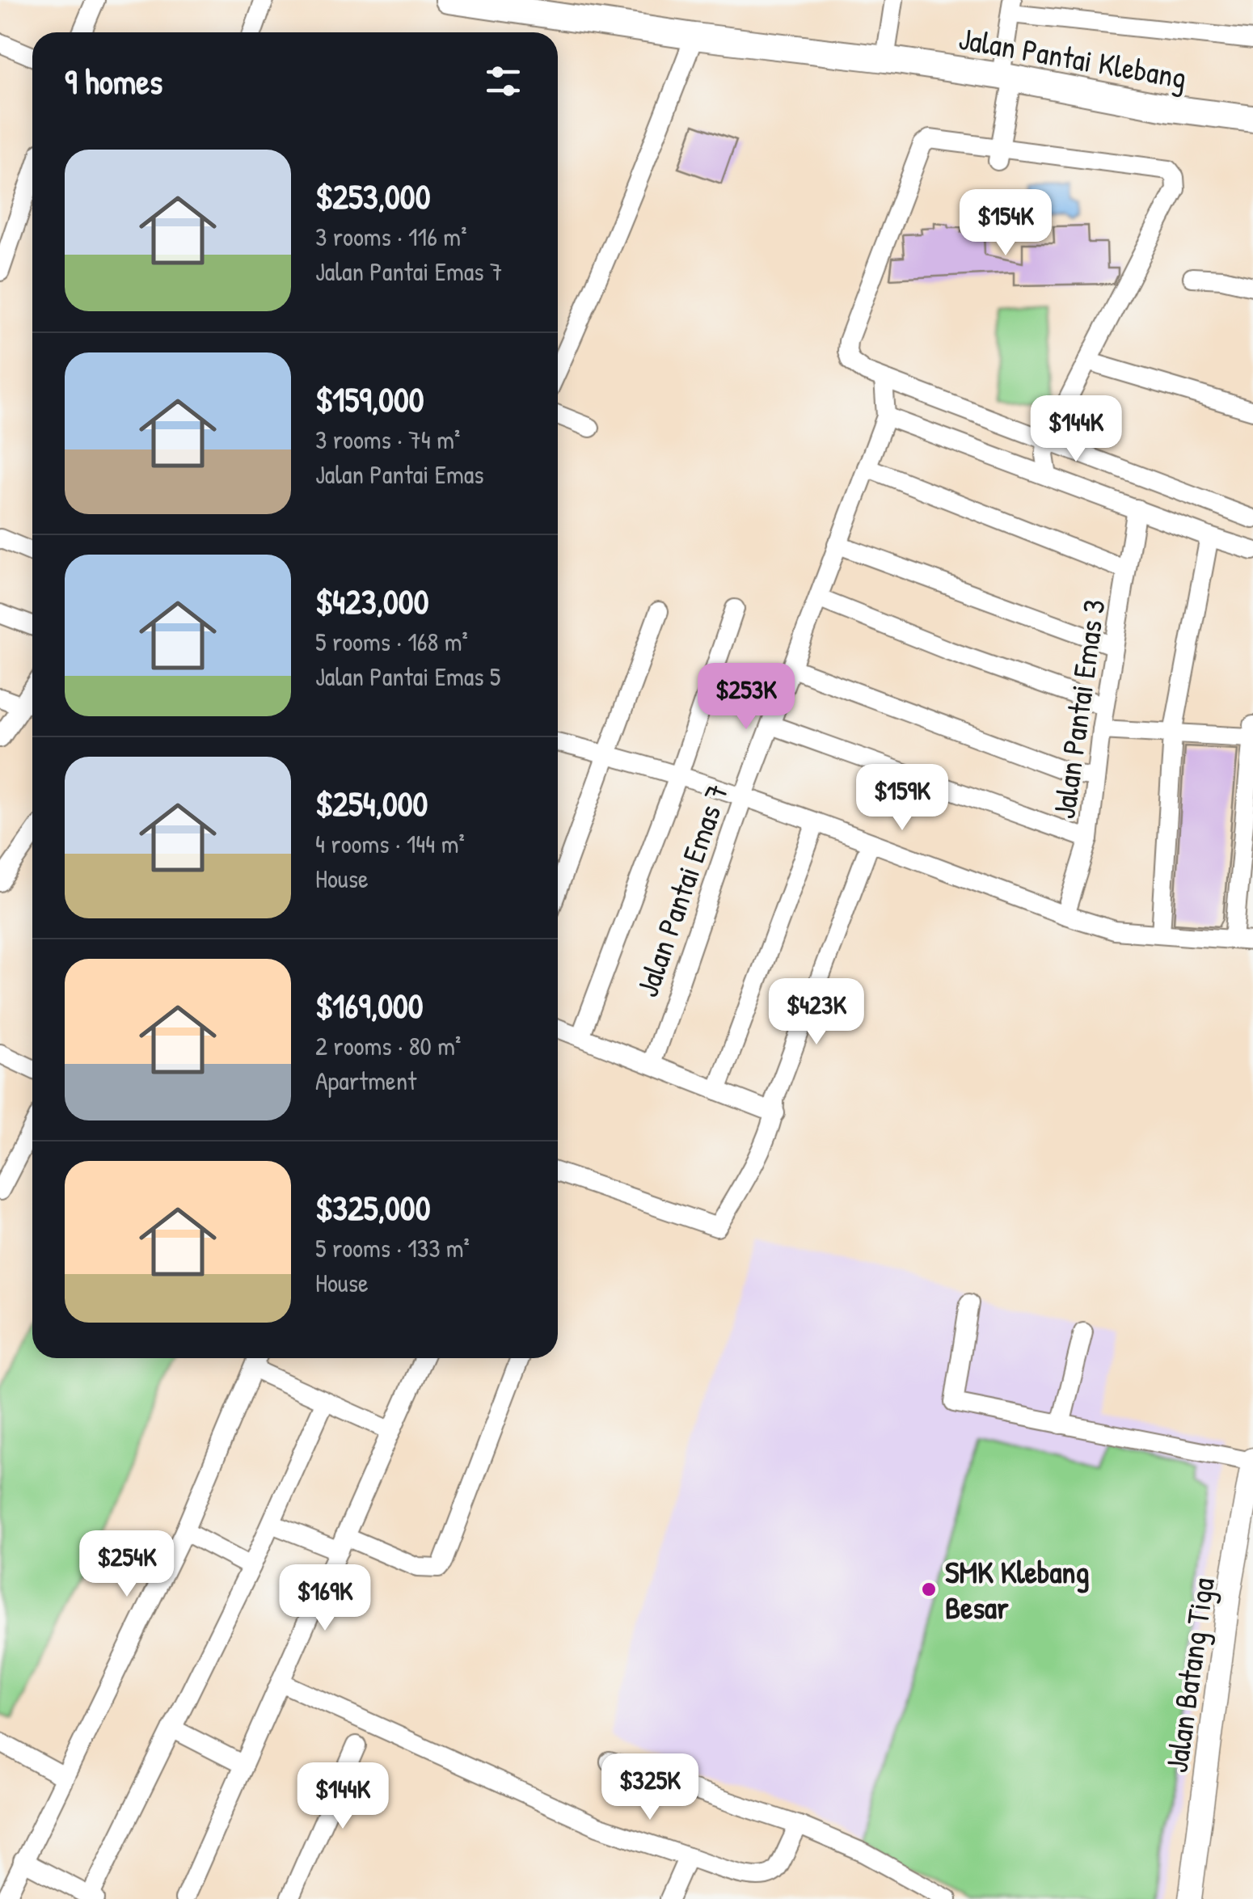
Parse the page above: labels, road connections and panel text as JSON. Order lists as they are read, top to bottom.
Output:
{
  "streets": {
    "highway": ["Jalan Pantai Klebang"],
    "main road": ["Jalan Batang Tiga"],
    "street": ["Jalan Pantai Emas 3", "Jalan Pantai Emas 7"]
  },
  "places": ["SMK Klebang Besar"],
  "page": {
    "heading": "9 homes",
    "list": [
      {
        "name": "$253,000",
        "note": "3 rooms · 116 m² · Jalan Pantai Emas 7"
      },
      {
        "name": "$159,000",
        "note": "3 rooms · 74 m² · Jalan Pantai Emas"
      },
      {
        "name": "$423,000",
        "note": "5 rooms · 168 m² · Jalan Pantai Emas 5"
      },
      {
        "name": "$254,000",
        "note": "4 rooms · 144 m² · House"
      },
      {
        "name": "$169,000",
        "note": "2 rooms · 80 m² · Apartment"
      },
      {
        "name": "$325,000",
        "note": "5 rooms · 133 m² · House"
      }
    ],
    "price": [
      "$154K",
      "$144K",
      "$253K",
      "$159K",
      "$423K",
      "$254K",
      "$169K",
      "$325K",
      "$144K"
    ]
  }
}
